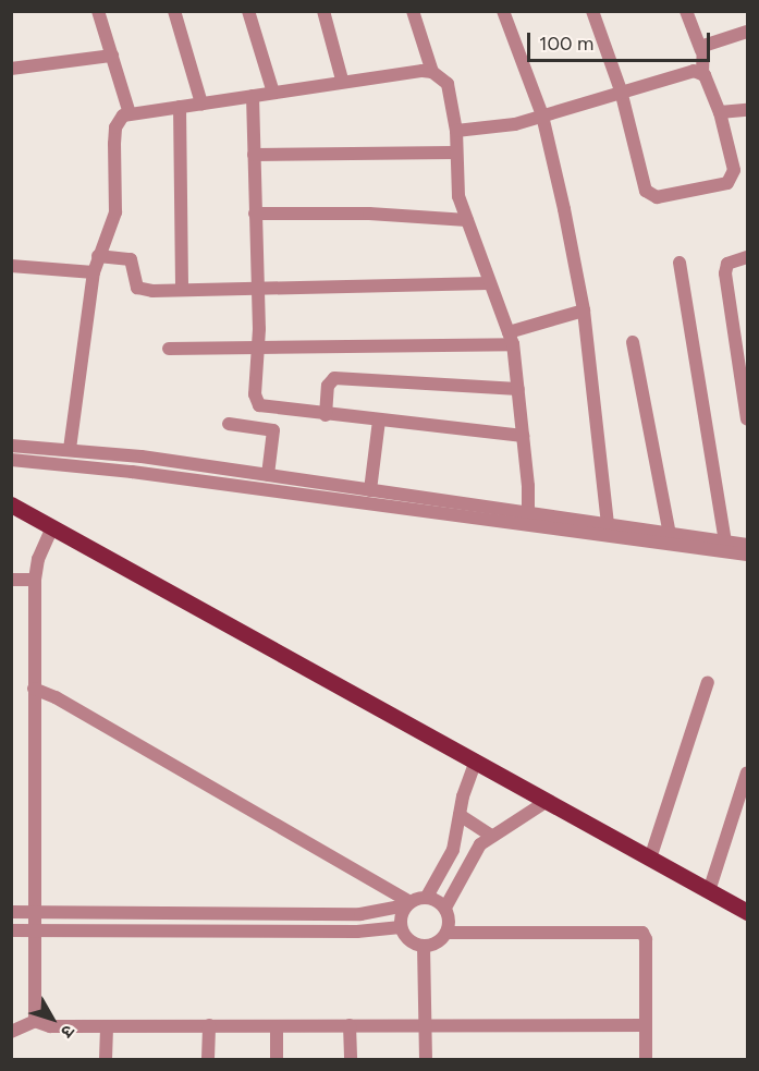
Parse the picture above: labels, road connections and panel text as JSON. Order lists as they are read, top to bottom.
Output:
{
  "scale_bar": "100 m",
  "north": "bottom right"
}
